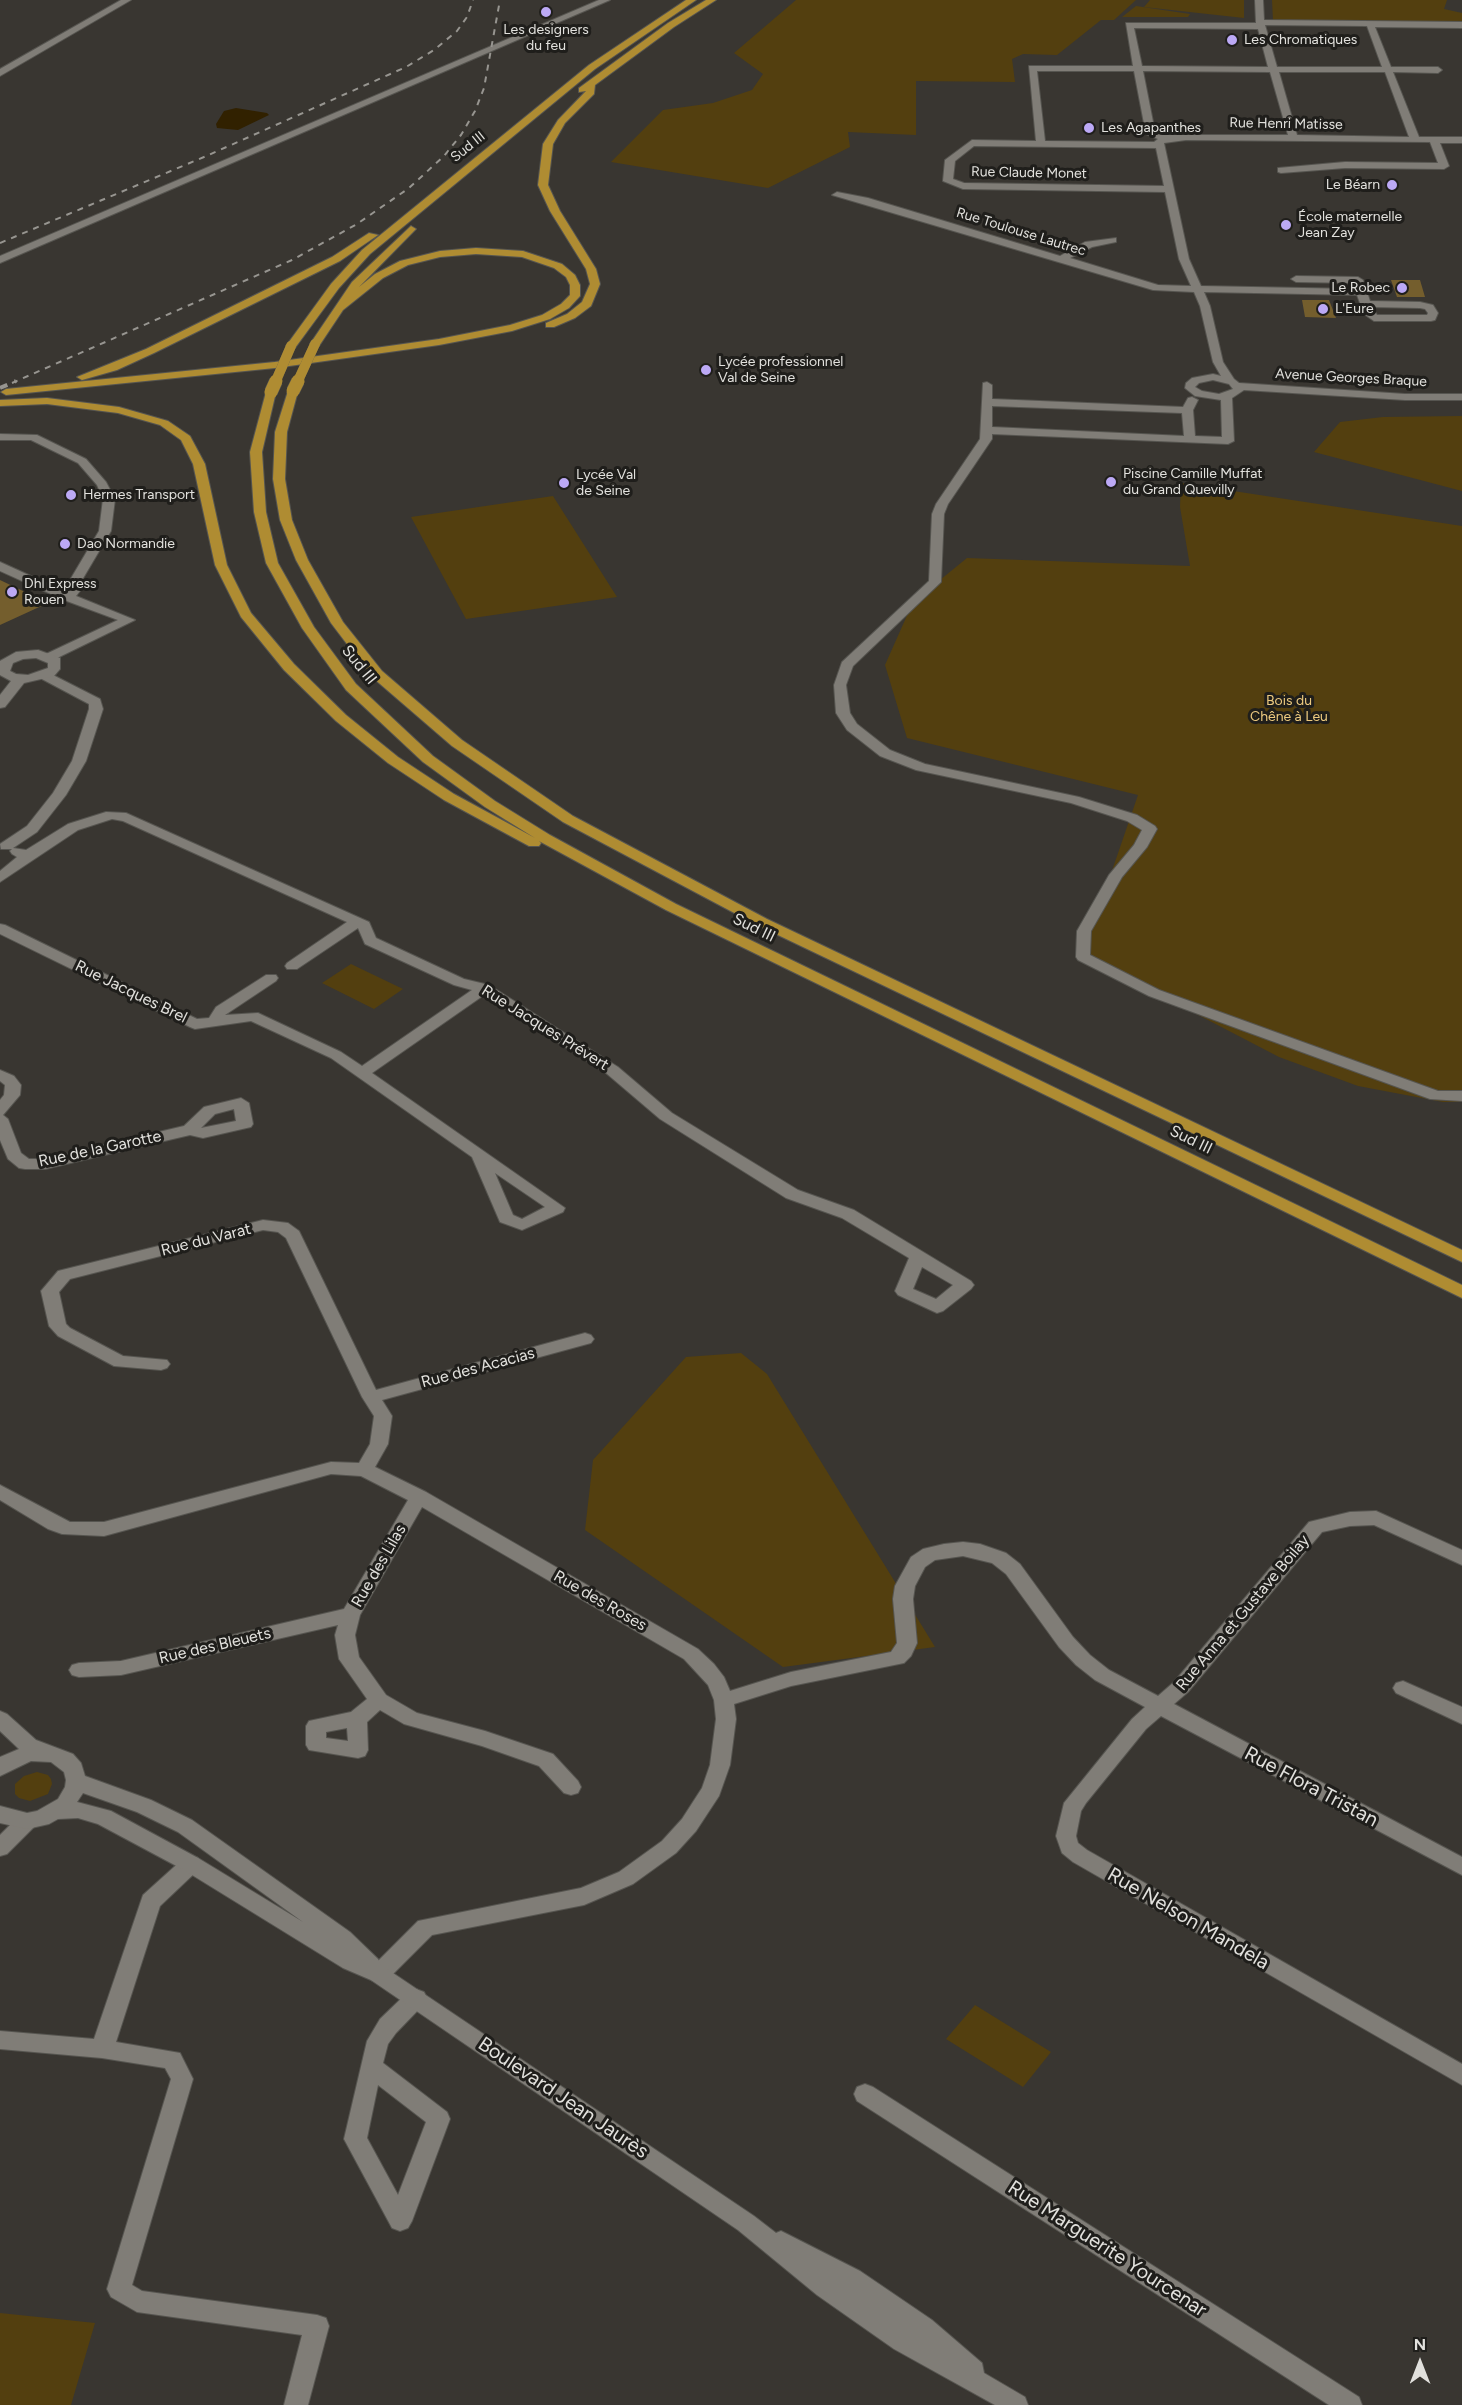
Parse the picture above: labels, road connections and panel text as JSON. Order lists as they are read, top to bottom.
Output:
{
  "streets": {
    "highway": ["Sud III"],
    "street": [
      "Rue Henri Matisse",
      "Rue Claude Monet",
      "Rue Toulouse Lautrec",
      "Avenue Georges Braque",
      "Rue Jacques Brel",
      "Rue Jacques Prévert",
      "Rue de la Garotte",
      "Rue du Varat",
      "Rue des Acacias",
      "Rue des Lilas",
      "Rue des Roses",
      "Rue Anna et Gustave Boilay",
      "Rue des Bleuets",
      "Rue Flora Tristan",
      "Rue Nelson Mandela",
      "Boulevard Jean Jaurès",
      "Rue Marguerite Yourcenar"
    ]
  },
  "crossings": [
    ["Rue Henri Matisse", "Rue Claude Monet"],
    ["Rue du Varat", "Rue des Acacias"],
    ["Rue du Varat", "Rue des Roses"],
    ["Rue des Lilas", "Rue des Roses"],
    ["Rue des Lilas", "Rue des Bleuets"],
    ["Rue des Roses", "Rue Flora Tristan"],
    ["Rue des Roses", "Boulevard Jean Jaurès"],
    ["Rue Anna et Gustave Boilay", "Rue Flora Tristan"],
    ["Rue Anna et Gustave Boilay", "Rue Nelson Mandela"],
    ["Rue Flora Tristan", "Rue Nelson Mandela"]
  ],
  "parks": ["Bois du Chêne à Leu"],
  "places": [
    "Les designers du feu",
    "Les Chromatiques",
    "Les Agapanthes",
    "Le Béarn",
    "École maternelle Jean Zay",
    "Le Robec",
    "L'Eure",
    "Lycée professionnel Val de Seine",
    "Piscine Camille Muffat du Grand Quevilly",
    "Lycée Val de Seine",
    "Hermes Transport",
    "Dao Normandie",
    "Dhl Express Rouen"
  ],
  "north": "top"
}
